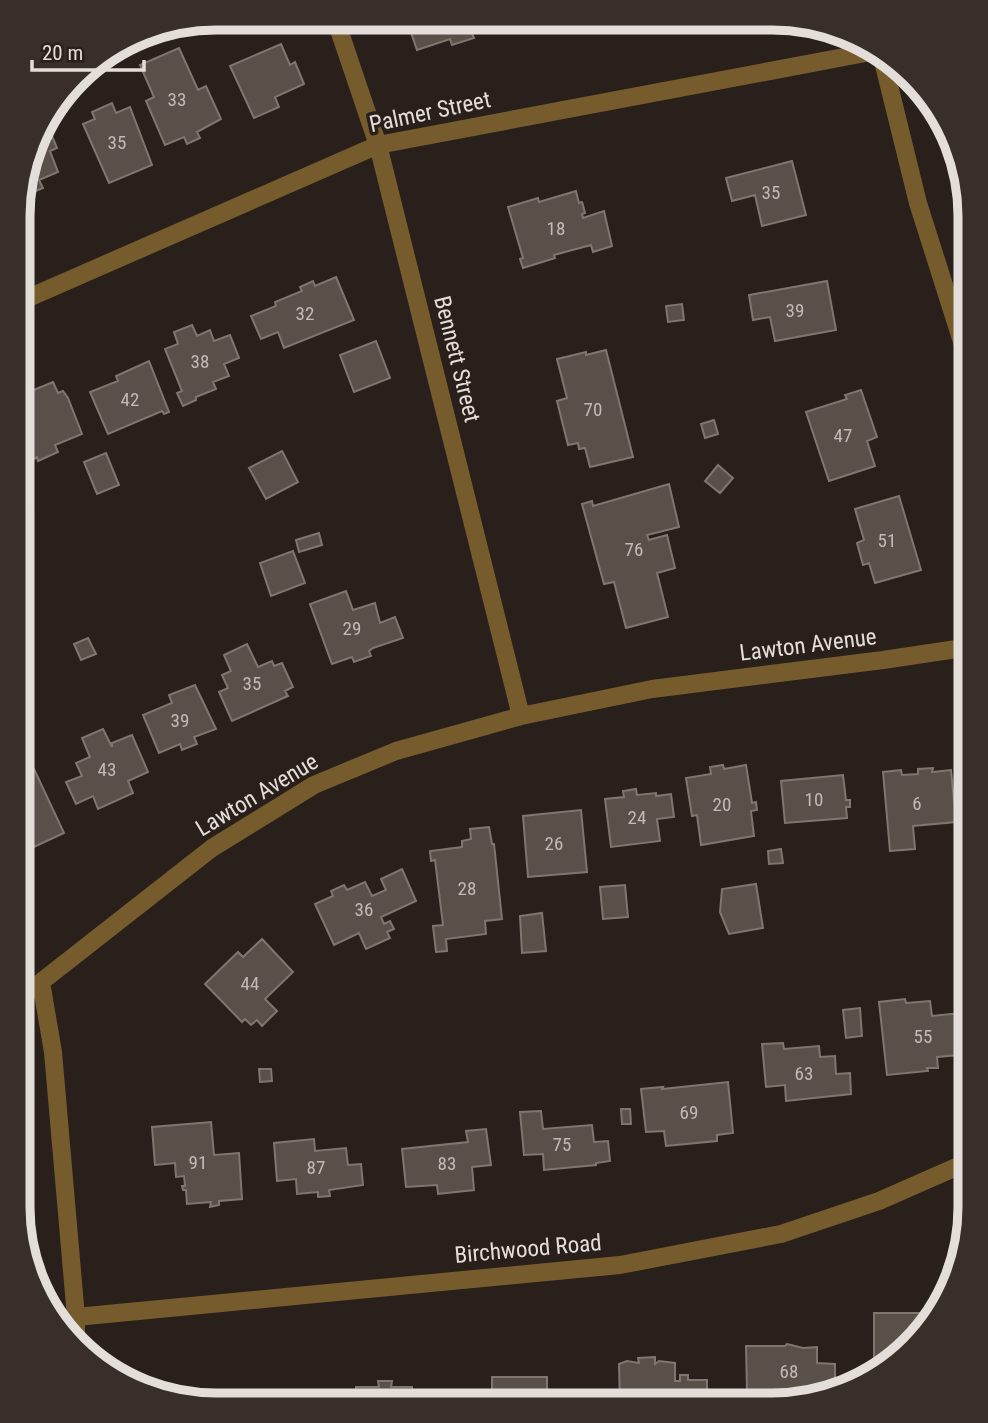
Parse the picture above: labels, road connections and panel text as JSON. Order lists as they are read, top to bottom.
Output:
{
  "streets": {
    "street": [
      "Palmer Street",
      "Bennett Street",
      "Lawton Avenue",
      "Birchwood Road"
    ]
  },
  "crossings": [
    ["Palmer Street", "Bennett Street"],
    ["Bennett Street", "Lawton Avenue"]
  ],
  "house_numbers": [
    "33",
    "35",
    "35",
    "18",
    "39",
    "32",
    "38",
    "42",
    "70",
    "47",
    "51",
    "76",
    "29",
    "35",
    "39",
    "43",
    "10",
    "6",
    "20",
    "24",
    "26",
    "28",
    "36",
    "44",
    "55",
    "63",
    "69",
    "75",
    "91",
    "83",
    "87",
    "68"
  ],
  "scale_bar": "20 m"
}
